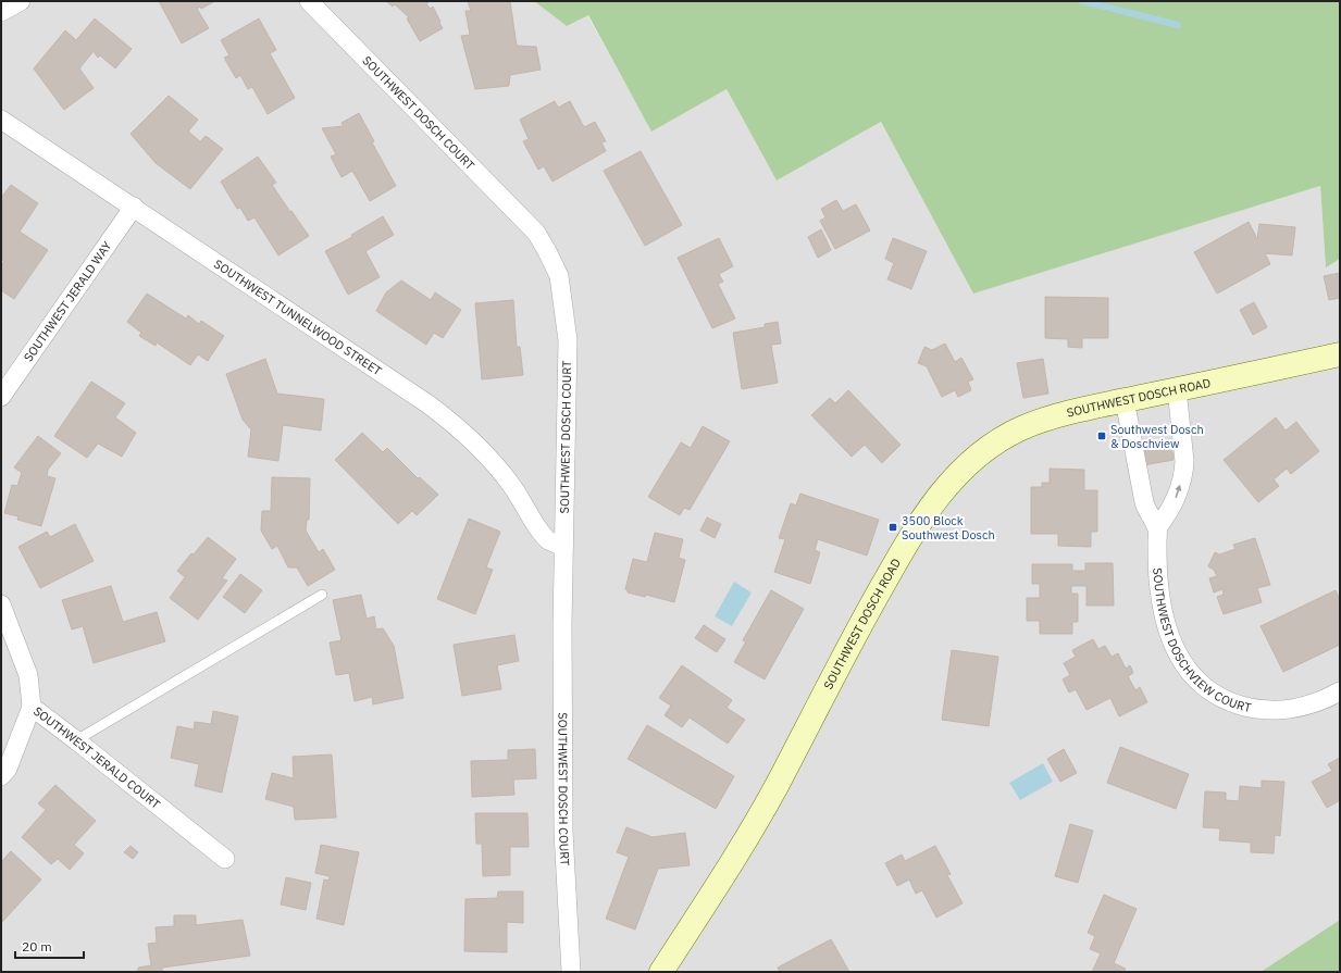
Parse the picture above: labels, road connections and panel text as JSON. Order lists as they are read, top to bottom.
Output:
{
  "streets": {
    "street": [
      "SOUTHWEST DOSCH COURT",
      "SOUTHWEST JERALD WAY",
      "SOUTHWEST TUNNELWOOD STREET",
      "SOUTHWEST DOSCH ROAD",
      "SOUTHWEST DOSCHVIEW COURT",
      "SOUTHWEST JERALD COURT"
    ]
  },
  "crossings": [
    ["SOUTHWEST DOSCH COURT", "SOUTHWEST TUNNELWOOD STREET"],
    ["SOUTHWEST JERALD WAY", "SOUTHWEST TUNNELWOOD STREET"],
    ["SOUTHWEST DOSCH ROAD", "SOUTHWEST DOSCHVIEW COURT"]
  ],
  "places": {
    "transit": ["Southwest Dosch & Doschview", "3500 Block Southwest Dosch"]
  },
  "scale_bar": "20 m"
}
